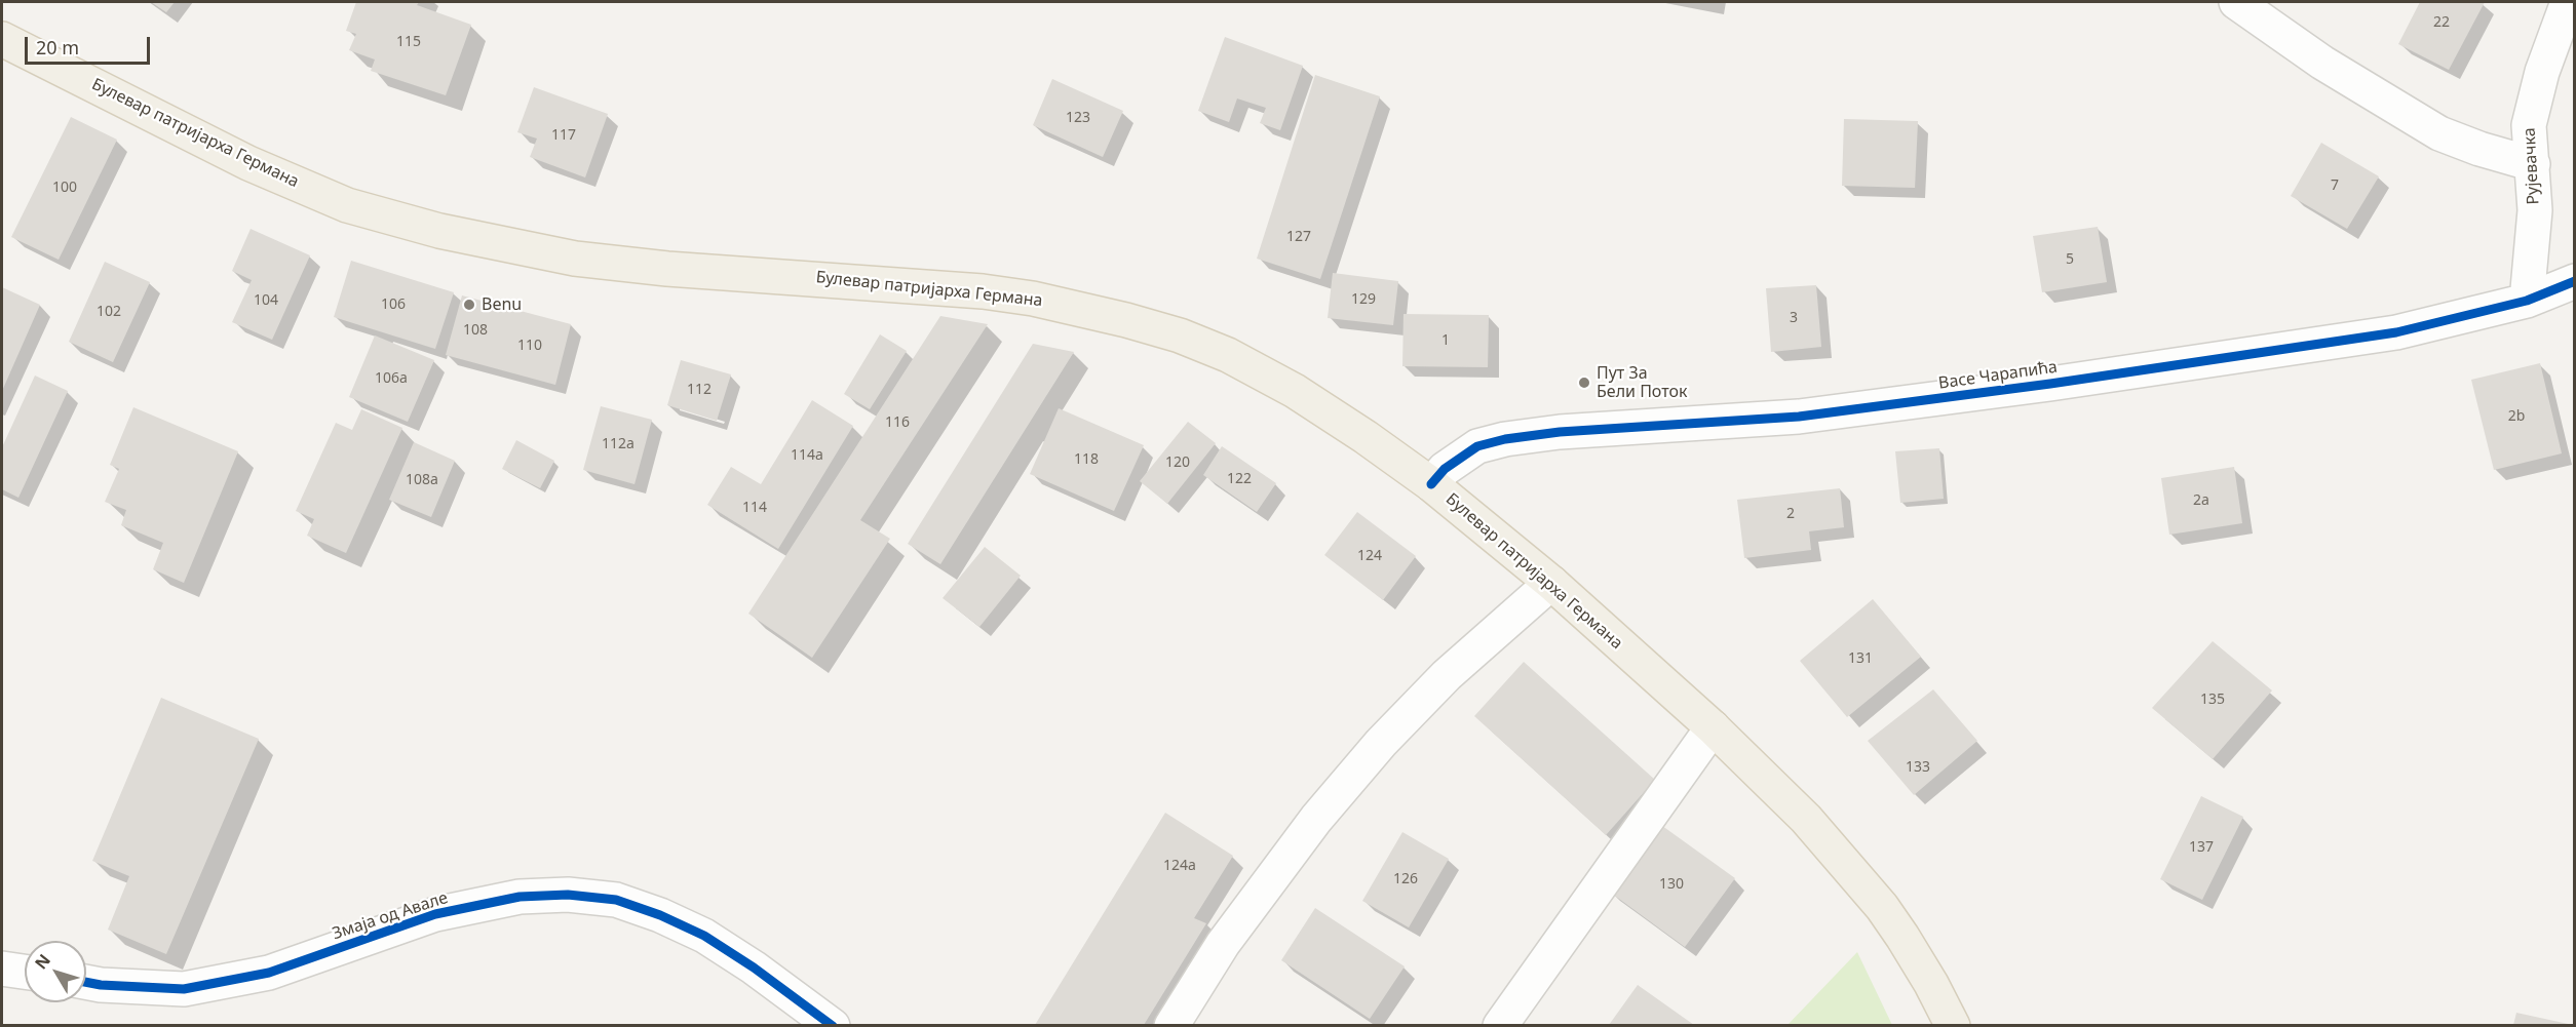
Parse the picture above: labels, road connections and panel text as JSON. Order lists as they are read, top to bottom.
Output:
{
  "streets": {
    "main road": ["Булевар патријарха Германа"],
    "street": ["Рујевачка", "Васе Чарапића", "Змаја од Авале"]
  },
  "crossings": [
    ["Булевар патријарха Германа", "Васе Чарапића"],
    ["Рујевачка", "Васе Чарапића"]
  ],
  "places": ["Benu", "Пут За Бели Поток"],
  "house_numbers": [
    "22",
    "115",
    "123",
    "117",
    "7",
    "100",
    "127",
    "5",
    "129",
    "104",
    "106",
    "102",
    "3",
    "108",
    "1",
    "110",
    "106a",
    "112",
    "2b",
    "116",
    "112a",
    "114a",
    "118",
    "120",
    "122",
    "108a",
    "2a",
    "114",
    "2",
    "124",
    "131",
    "135",
    "133",
    "137",
    "124a",
    "126",
    "130"
  ],
  "scale_bar": "20 m",
  "north": "top left"
}
